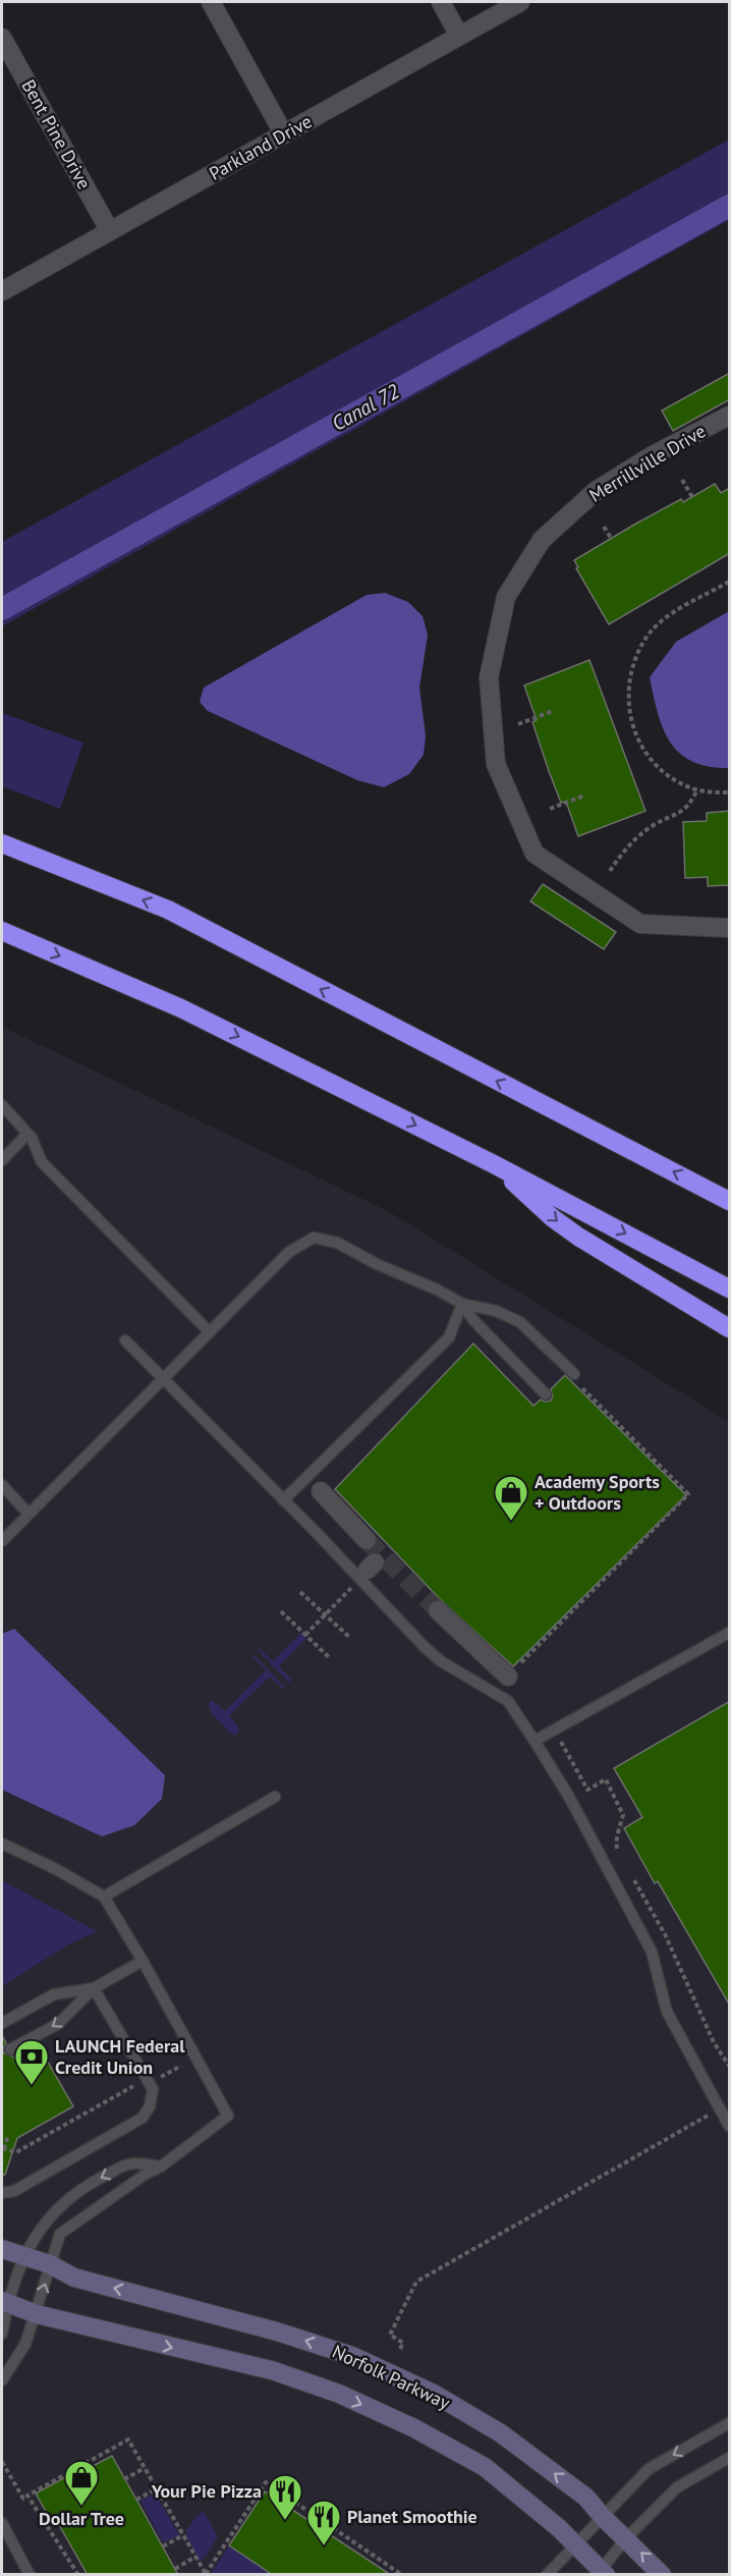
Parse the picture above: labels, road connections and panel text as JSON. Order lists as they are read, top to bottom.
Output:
{
  "streets": {
    "street": [
      "Bent Pine Drive",
      "Parkland Drive",
      "Merrillville Drive",
      "Norfolk Parkway"
    ]
  },
  "crossings": [
    ["Bent Pine Drive", "Parkland Drive"]
  ],
  "water": ["Canal 72"],
  "places": {
    "shop": ["Academy Sports + Outdoors", "Dollar Tree"],
    "bank": ["LAUNCH Federal Credit Union"],
    "restaurant": ["Your Pie Pizza", "Planet Smoothie"]
  }
}
